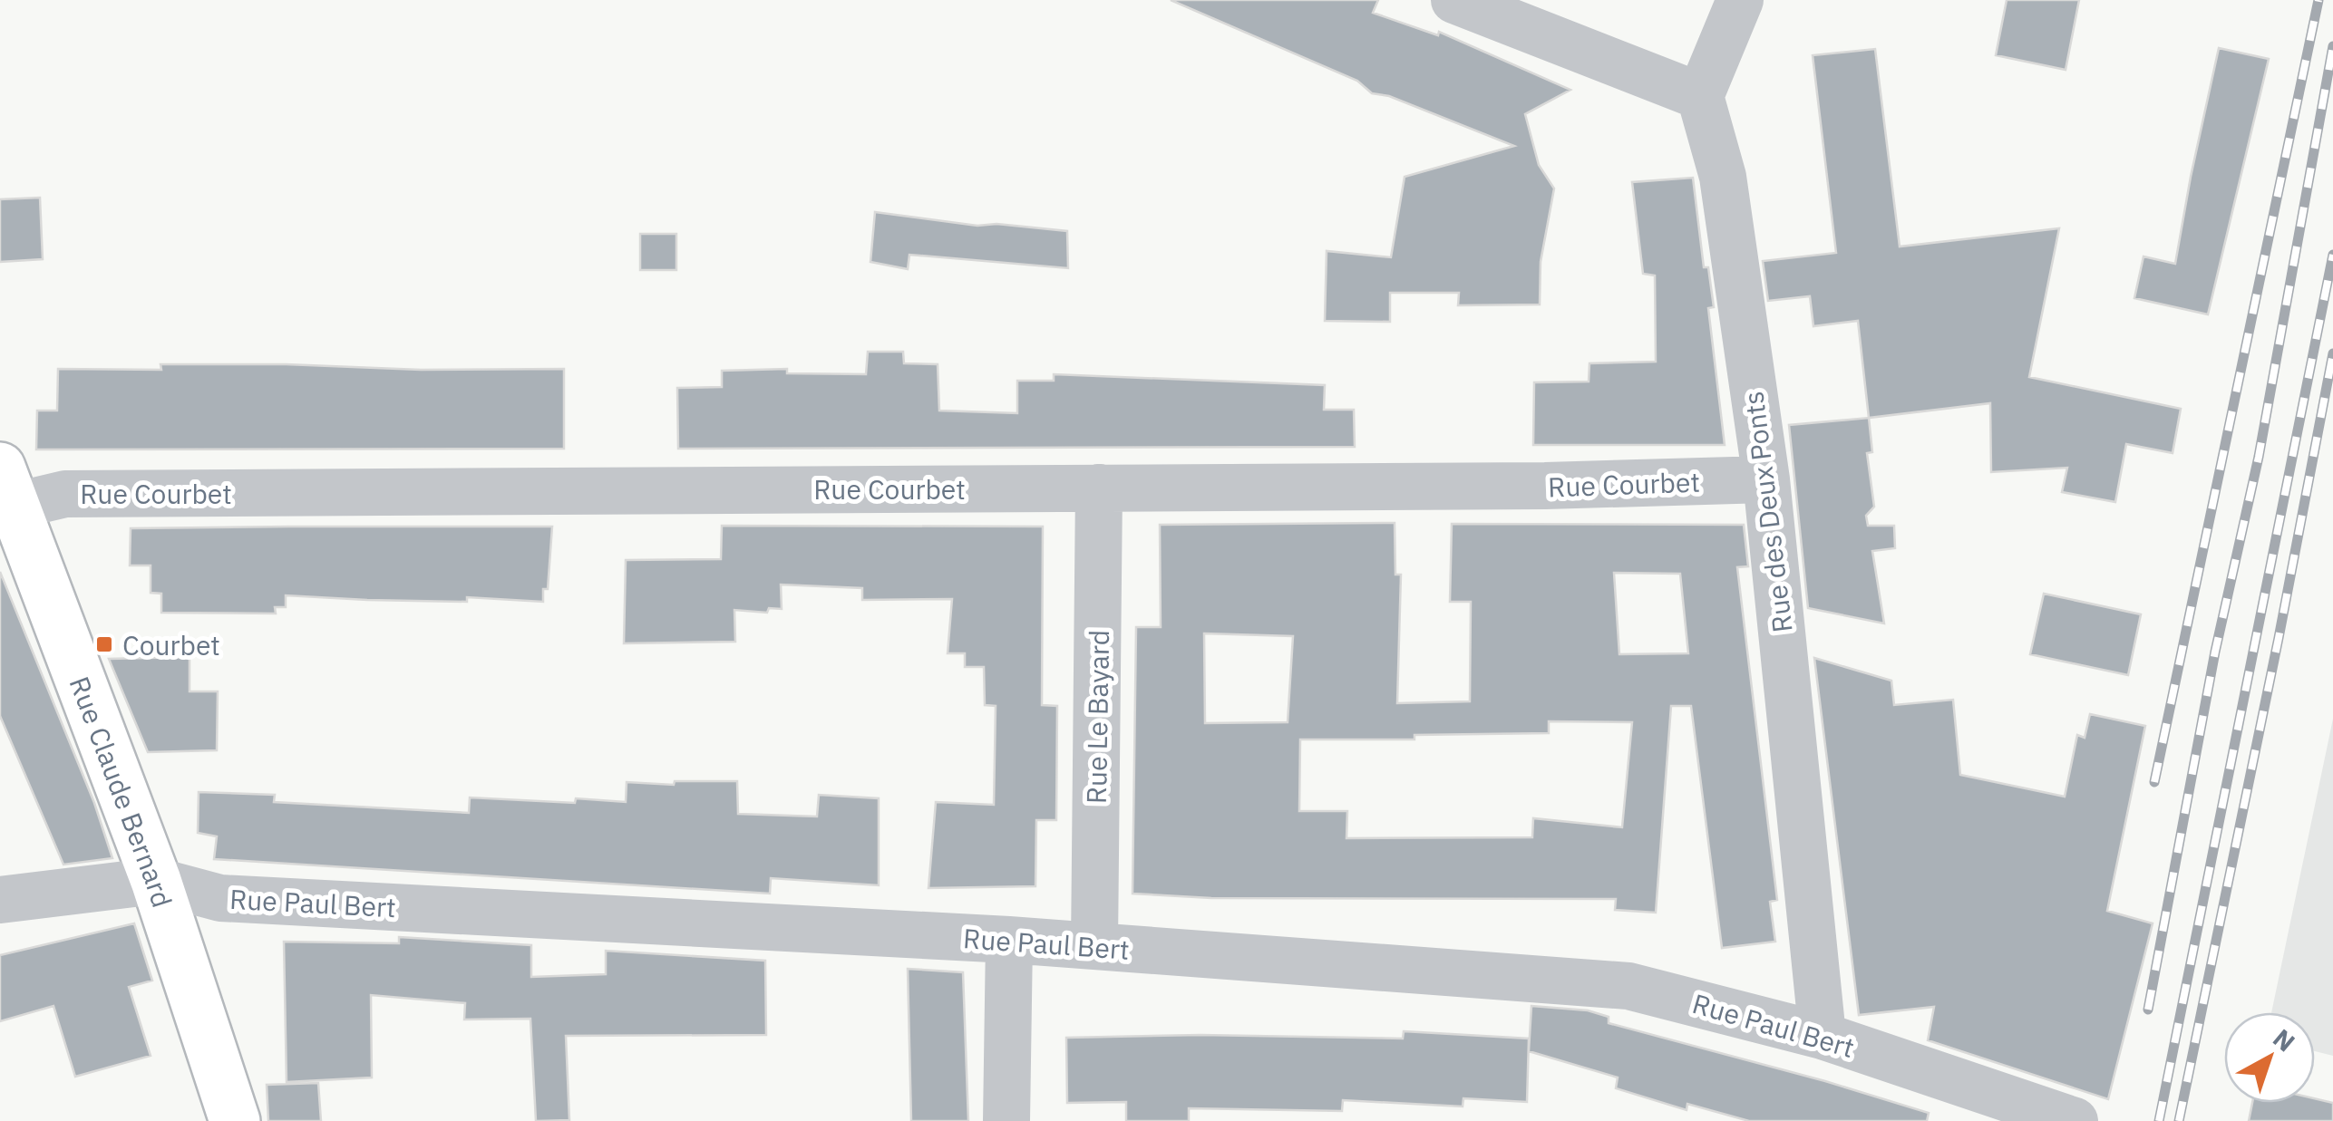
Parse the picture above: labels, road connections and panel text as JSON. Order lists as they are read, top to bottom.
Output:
{
  "streets": {
    "main road": ["Rue Claude Bernard"],
    "street": [
      "Rue Courbet",
      "Rue des Deux Ponts",
      "Rue Le Bayard",
      "Rue Paul Bert"
    ]
  },
  "crossings": [
    ["Rue Courbet", "Rue des Deux Ponts"],
    ["Rue Courbet", "Rue Le Bayard"],
    ["Rue Courbet", "Rue Claude Bernard"],
    ["Rue des Deux Ponts", "Rue Paul Bert"],
    ["Rue Le Bayard", "Rue Paul Bert"],
    ["Rue Claude Bernard", "Rue Paul Bert"]
  ],
  "places": {
    "transit": ["Courbet"]
  },
  "north": "top right"
}
